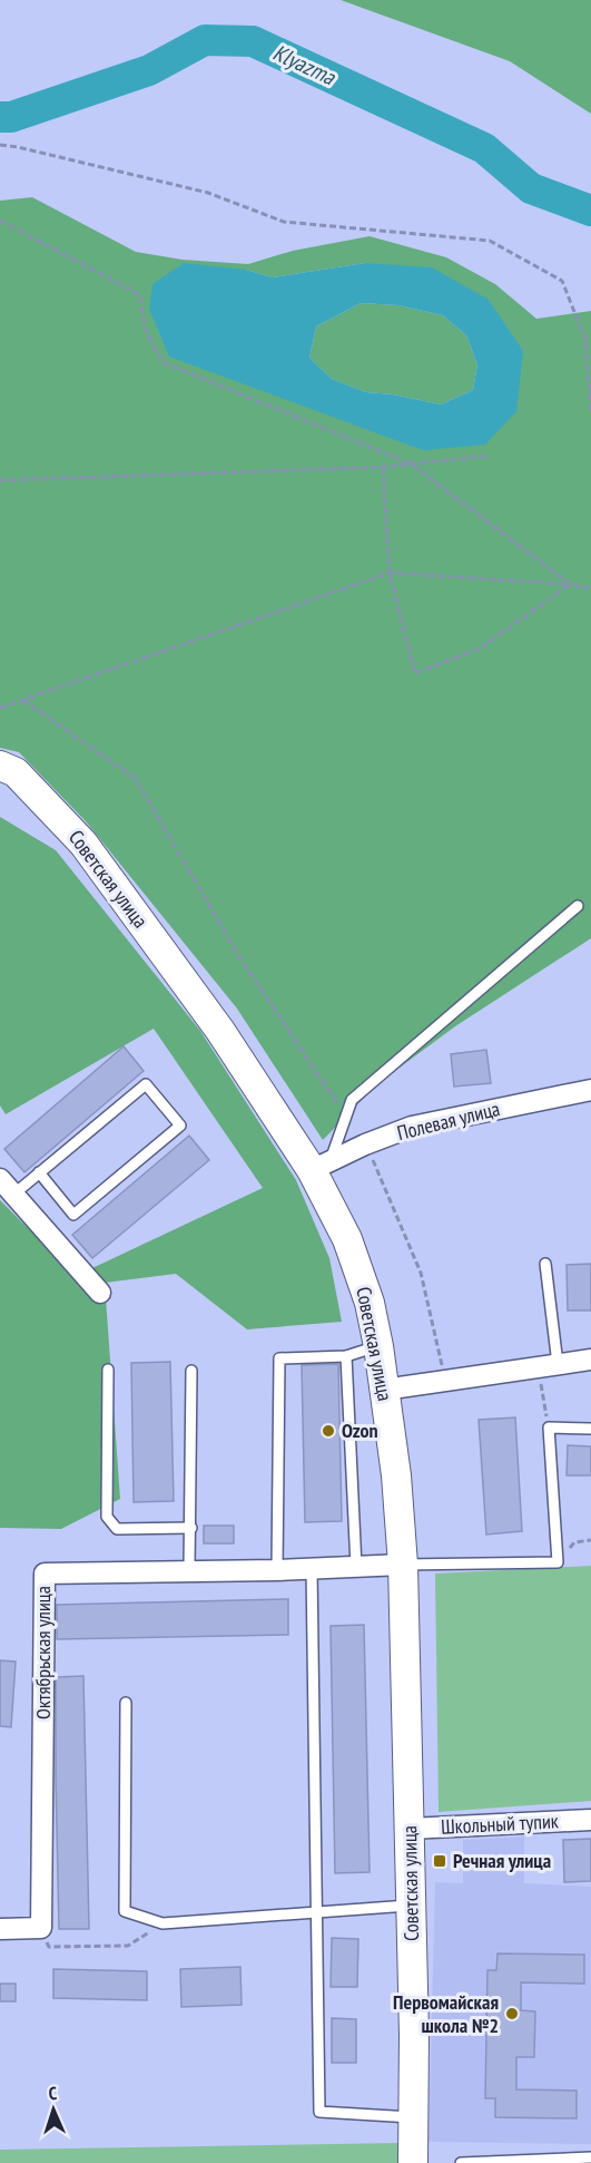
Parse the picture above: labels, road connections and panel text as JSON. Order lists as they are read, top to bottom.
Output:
{
  "streets": {
    "main road": ["Советская улица"],
    "street": ["Полевая улица", "Октябрьская улица", "Школьный тупик"]
  },
  "crossings": [
    ["Советская улица", "Полевая улица"],
    ["Советская улица", "Октябрьская улица"],
    ["Советская улица", "Школьный тупик"]
  ],
  "water": ["Klyazma"],
  "places": {
    "other": ["Ozon", "Первомайская школа №2"],
    "transit": ["Речная улица"]
  },
  "north": "top"
}
